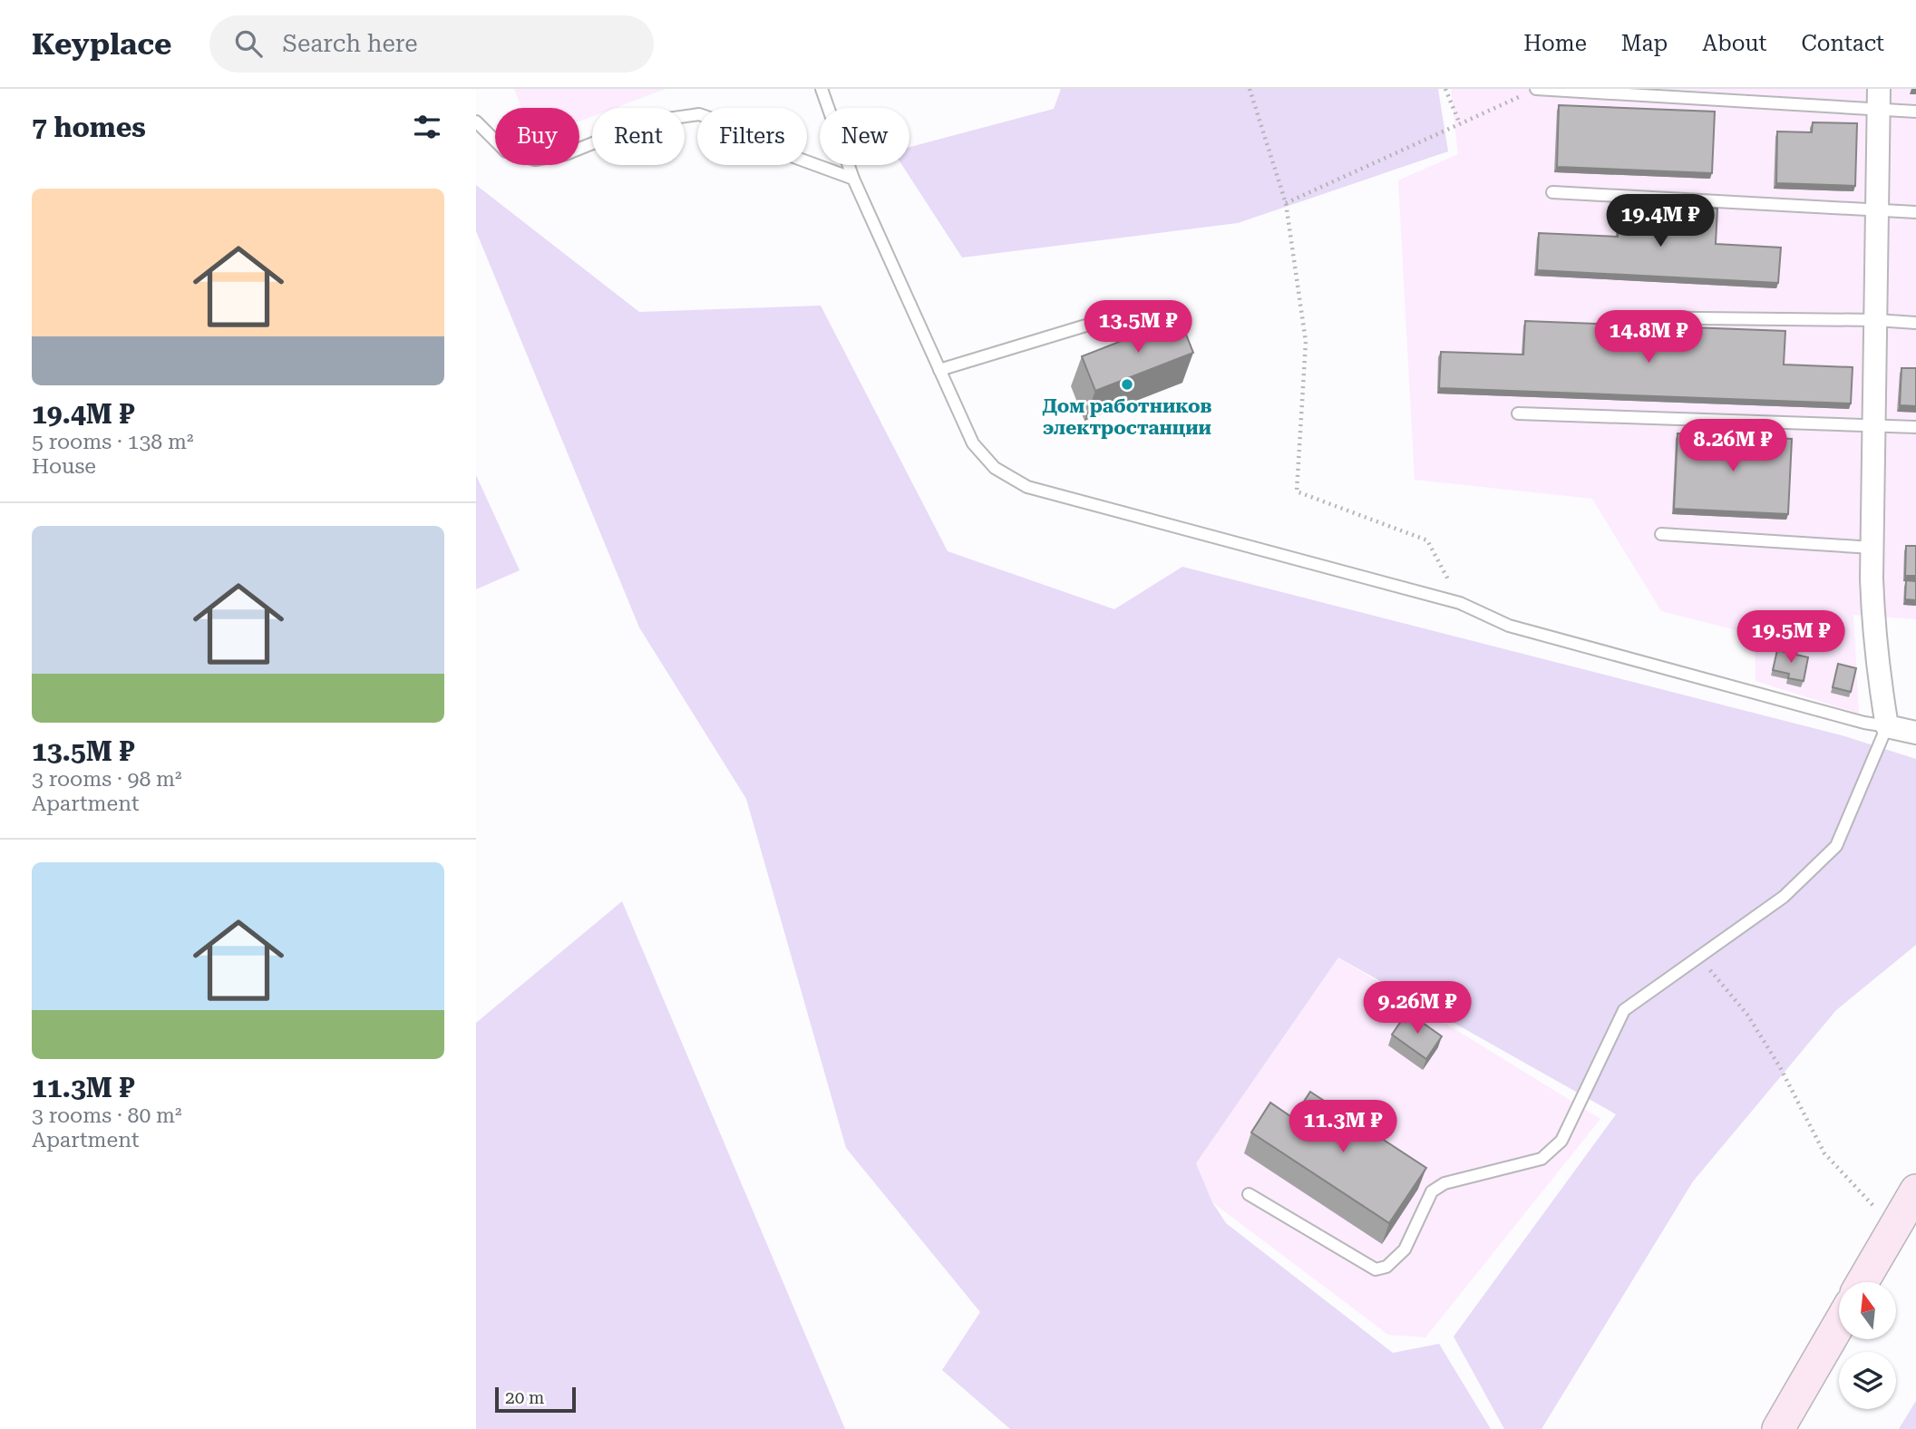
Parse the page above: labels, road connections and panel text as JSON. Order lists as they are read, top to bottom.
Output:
{
  "places": ["Дом работников электростанции"],
  "scale_bar": "20 m",
  "north": "top",
  "page": {
    "header": "Keyplace",
    "search": "Search here",
    "nav": [
      "Home",
      "Map",
      "About",
      "Contact"
    ],
    "heading": "7 homes",
    "chip": [
      "Buy",
      "Rent",
      "Filters",
      "New"
    ],
    "list": [
      {
        "name": "19.4M ₽",
        "note": "5 rooms · 138 m² · House"
      },
      {
        "name": "13.5M ₽",
        "note": "3 rooms · 98 m² · Apartment"
      },
      {
        "name": "11.3M ₽",
        "note": "3 rooms · 80 m² · Apartment"
      }
    ],
    "price": [
      "19.4M ₽",
      "13.5M ₽",
      "14.8M ₽",
      "8.26M ₽",
      "19.5M ₽",
      "9.26M ₽",
      "11.3M ₽"
    ],
    "scale": "20 m"
  }
}
